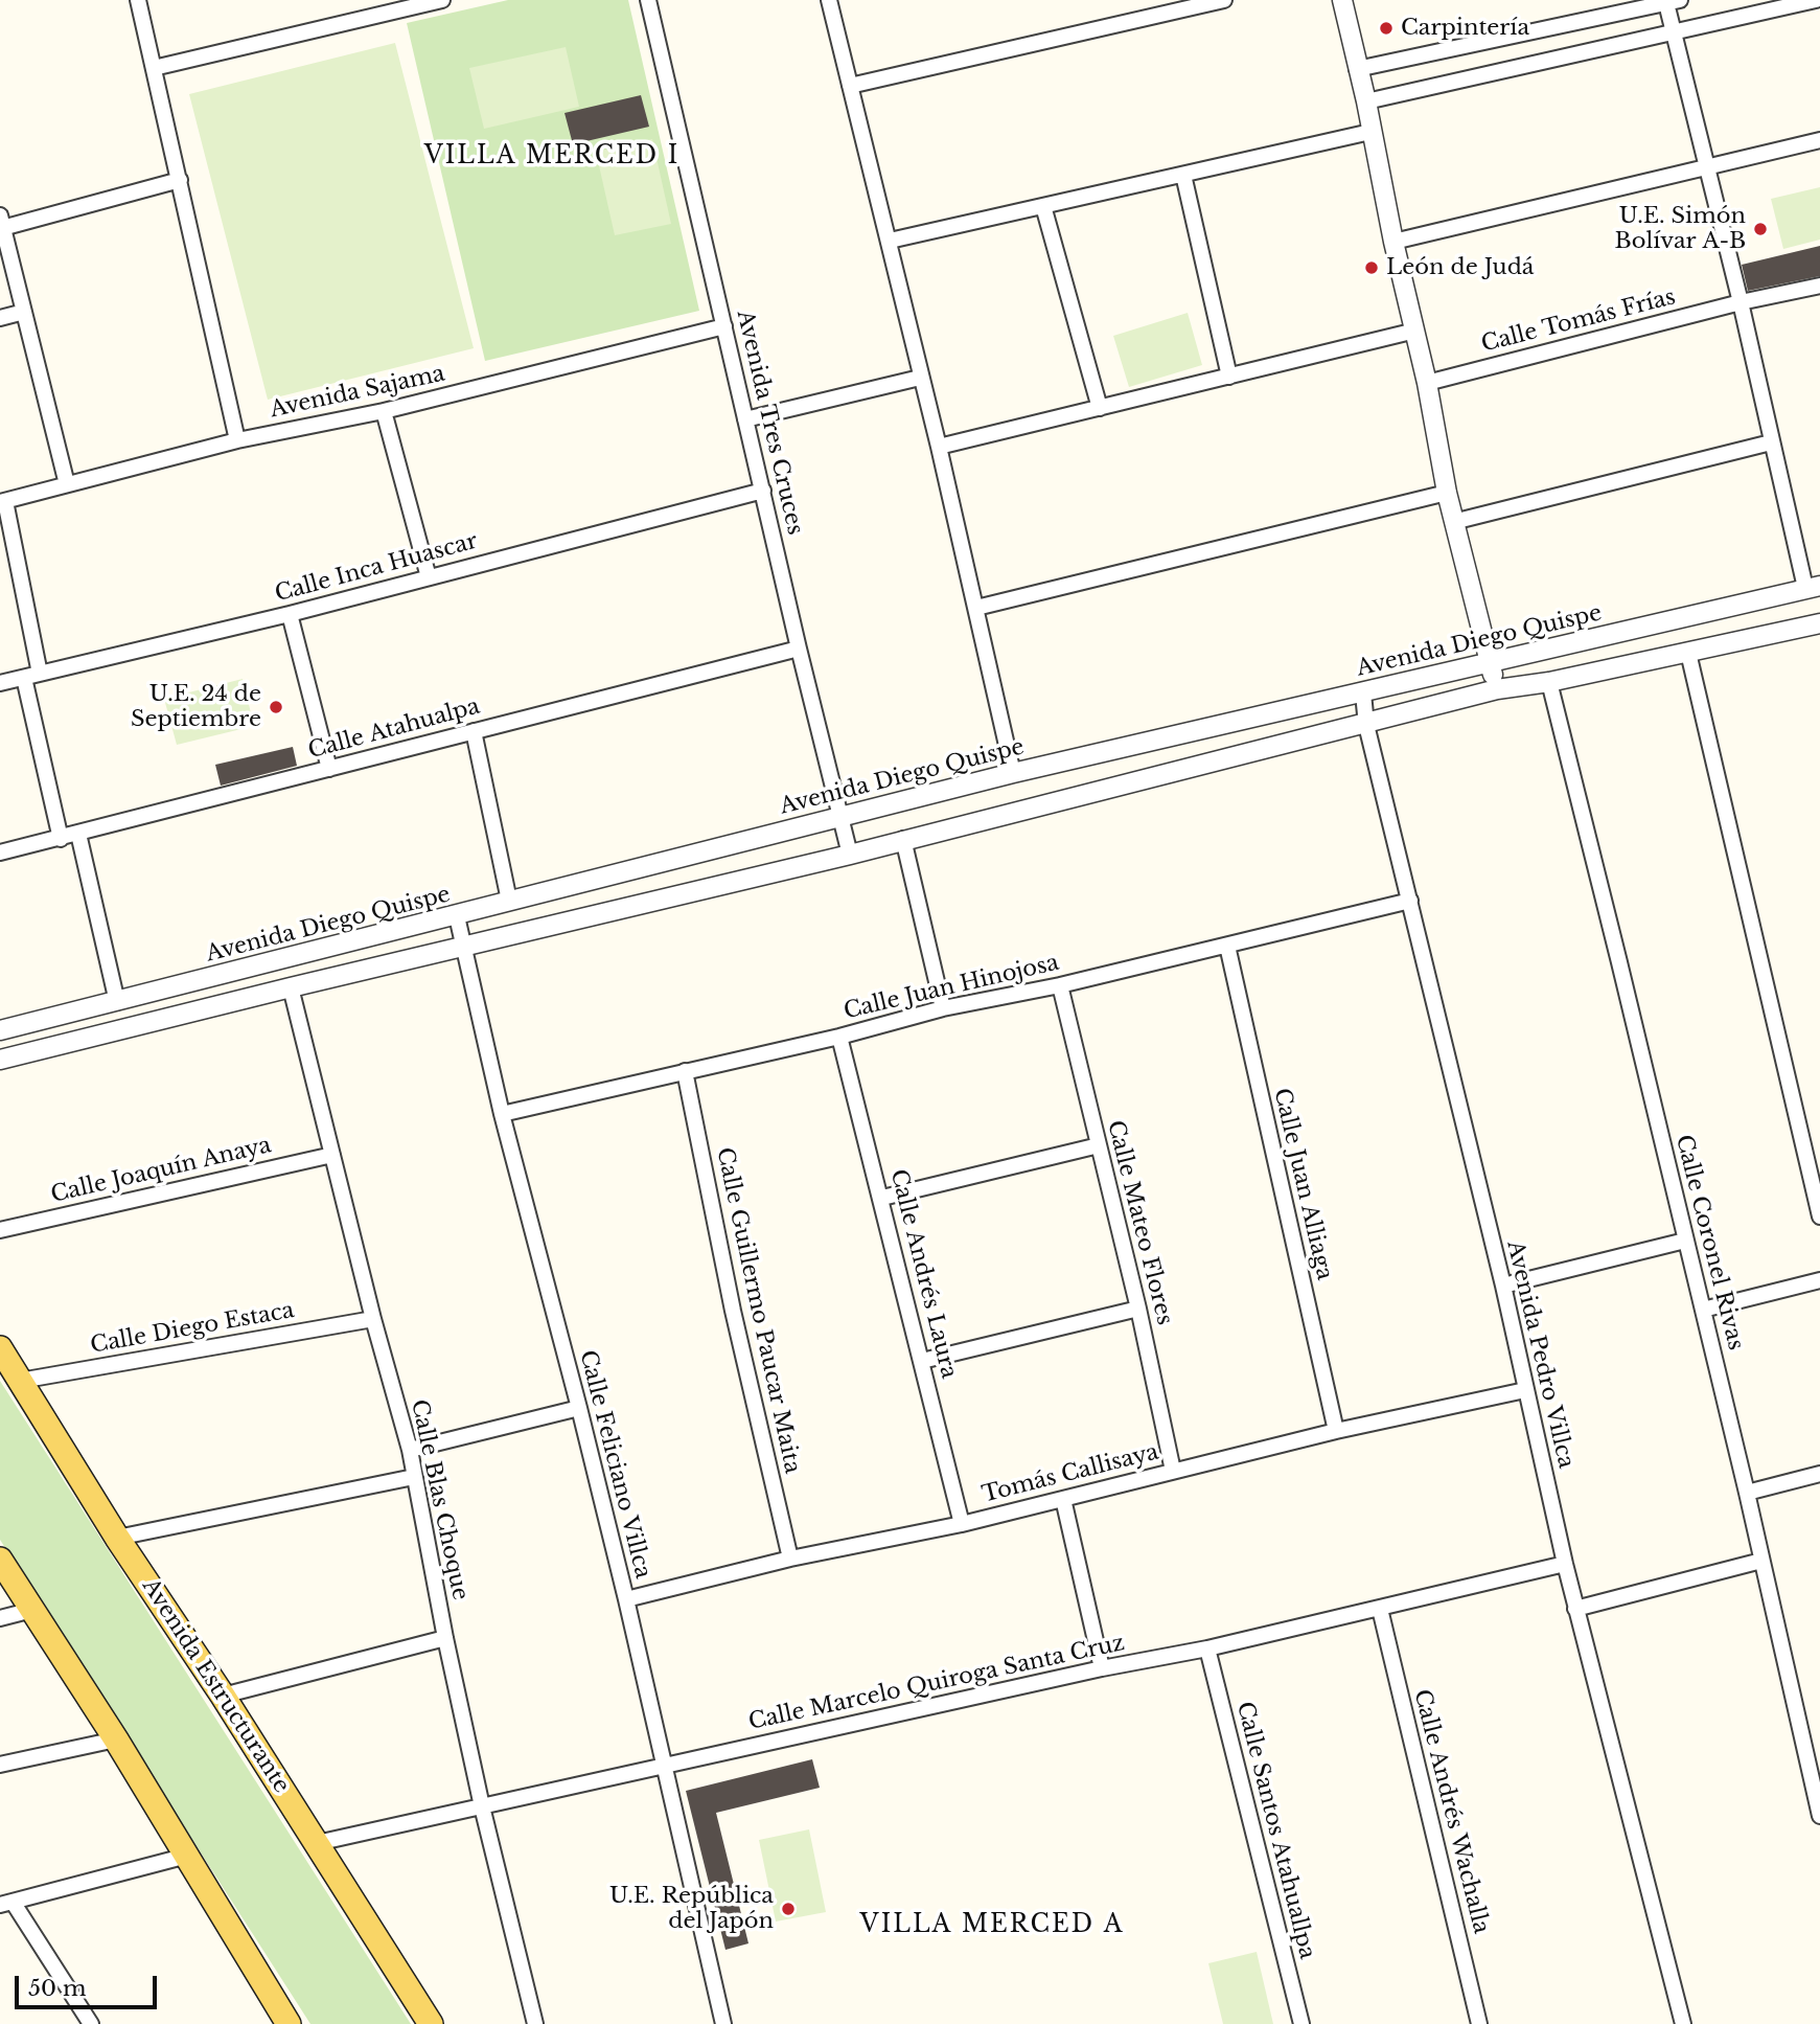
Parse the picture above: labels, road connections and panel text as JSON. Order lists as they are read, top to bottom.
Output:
{
  "streets": {
    "main road": ["Avenida Estructurante"],
    "street": [
      "Calle Tomás Frías",
      "Avenida Sajama",
      "Avenida Tres Cruces",
      "Calle Inca Huascar",
      "Avenida Diego Quispe",
      "Calle Atahualpa",
      "Calle Juan Hinojosa",
      "Calle Joaquín Anaya",
      "Calle Juan Alliaga",
      "Calle Mateo Flores",
      "Calle Coronel Rivas",
      "Calle Andrés Laura",
      "Calle Guillermo Paucar Maita",
      "Calle Diego Estaca",
      "Avenida Pedro Villca",
      "Calle Feliciano Villca",
      "Tomás Callisaya",
      "Calle Blas Choque",
      "Calle Marcelo Quiroga Santa Cruz",
      "Calle Andrés Wachalla",
      "Calle Santos Atahuallpa"
    ]
  },
  "crossings": [
    ["Avenida Sajama", "Avenida Tres Cruces"],
    ["Avenida Tres Cruces", "Calle Inca Huascar"],
    ["Avenida Tres Cruces", "Avenida Diego Quispe"],
    ["Avenida Tres Cruces", "Calle Atahualpa"],
    ["Avenida Diego Quispe", "Avenida Pedro Villca"],
    ["Avenida Diego Quispe", "Calle Feliciano Villca"],
    ["Calle Juan Hinojosa", "Calle Juan Alliaga"],
    ["Calle Juan Hinojosa", "Calle Mateo Flores"],
    ["Calle Juan Hinojosa", "Calle Andrés Laura"],
    ["Calle Juan Hinojosa", "Calle Guillermo Paucar Maita"],
    ["Calle Juan Hinojosa", "Avenida Pedro Villca"],
    ["Calle Juan Hinojosa", "Calle Feliciano Villca"],
    ["Calle Joaquín Anaya", "Calle Blas Choque"],
    ["Calle Juan Alliaga", "Tomás Callisaya"],
    ["Calle Mateo Flores", "Tomás Callisaya"],
    ["Calle Andrés Laura", "Tomás Callisaya"],
    ["Calle Guillermo Paucar Maita", "Tomás Callisaya"],
    ["Calle Diego Estaca", "Calle Blas Choque"],
    ["Calle Diego Estaca", "Avenida Estructurante"],
    ["Avenida Pedro Villca", "Tomás Callisaya"],
    ["Avenida Pedro Villca", "Calle Marcelo Quiroga Santa Cruz"],
    ["Calle Feliciano Villca", "Tomás Callisaya"],
    ["Calle Feliciano Villca", "Calle Marcelo Quiroga Santa Cruz"],
    ["Calle Blas Choque", "Calle Marcelo Quiroga Santa Cruz"],
    ["Calle Marcelo Quiroga Santa Cruz", "Avenida Estructurante"],
    ["Calle Marcelo Quiroga Santa Cruz", "Calle Andrés Wachalla"],
    ["Calle Marcelo Quiroga Santa Cruz", "Calle Santos Atahuallpa"]
  ],
  "districts": ["VILLA MERCED I", "VILLA MERCED A"],
  "places": [
    "Carpintería",
    "U.E. Simón Bolívar A-B",
    "León de Judá",
    "U.E. 24 de Septiembre",
    "U.E. República del Japón"
  ],
  "scale_bar": "50 m"
}
